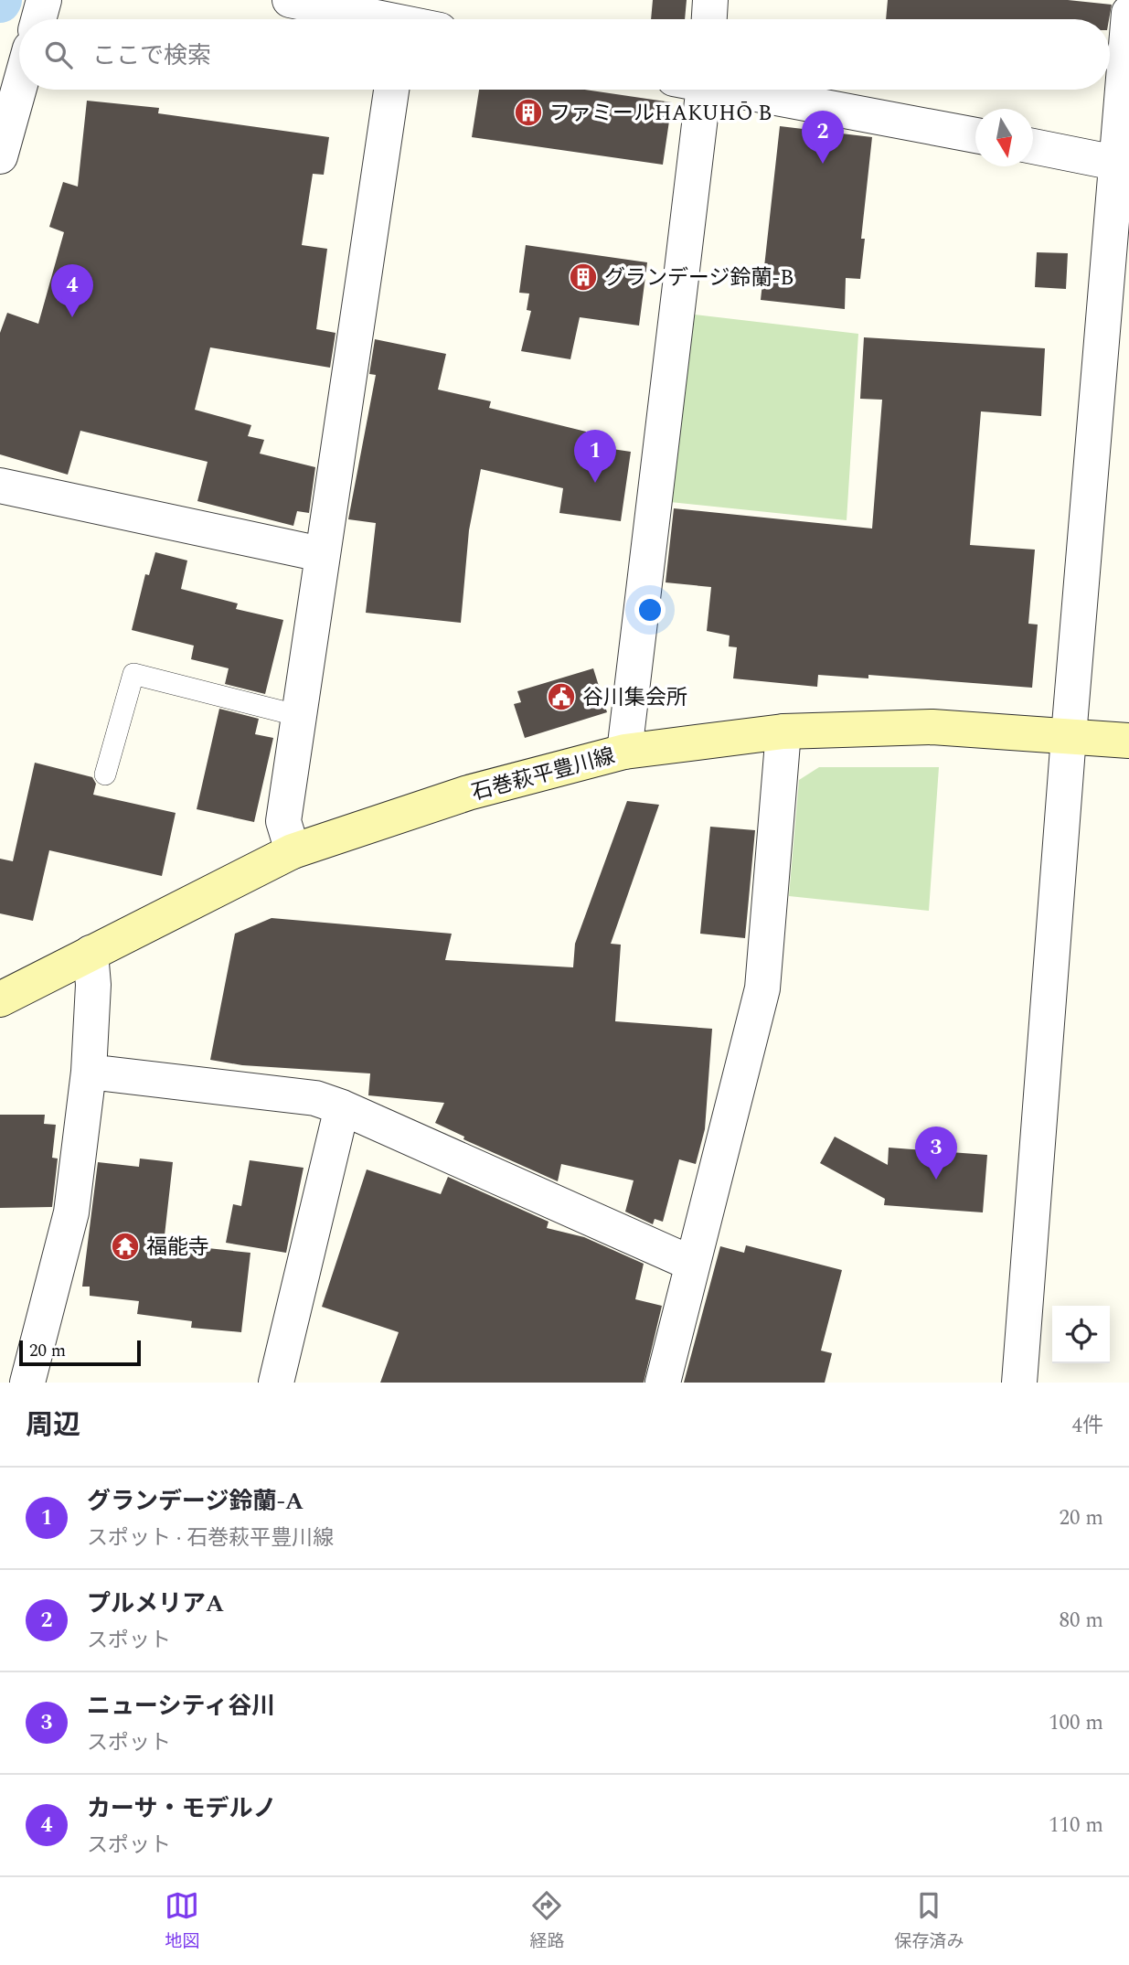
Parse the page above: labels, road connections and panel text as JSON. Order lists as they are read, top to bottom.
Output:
{
  "streets": {
    "main road": ["石巻萩平豊川線"]
  },
  "places": {
    "building": ["ファミールHAKUHŌ B", "グランデージ鈴蘭-B"],
    "public building": ["谷川集会所"],
    "temple": ["福能寺"]
  },
  "scale_bar": "20 m",
  "north": "bottom",
  "page": {
    "search": "ここで検索",
    "pins": [
      "2",
      "4",
      "1",
      "3"
    ],
    "scale": "20 m",
    "heading": ["周辺", "4件"],
    "list": [
      {
        "mark": "1",
        "name": "グランデージ鈴蘭-A",
        "note": "スポット · 石巻萩平豊川線",
        "value": "20 m"
      },
      {
        "mark": "2",
        "name": "プルメリアA",
        "note": "スポット",
        "value": "80 m"
      },
      {
        "mark": "3",
        "name": "ニューシティ谷川",
        "note": "スポット",
        "value": "100 m"
      },
      {
        "mark": "4",
        "name": "カーサ・モデルノ",
        "note": "スポット",
        "value": "110 m"
      }
    ],
    "nav": ["地図", "経路", "保存済み"]
  }
}
